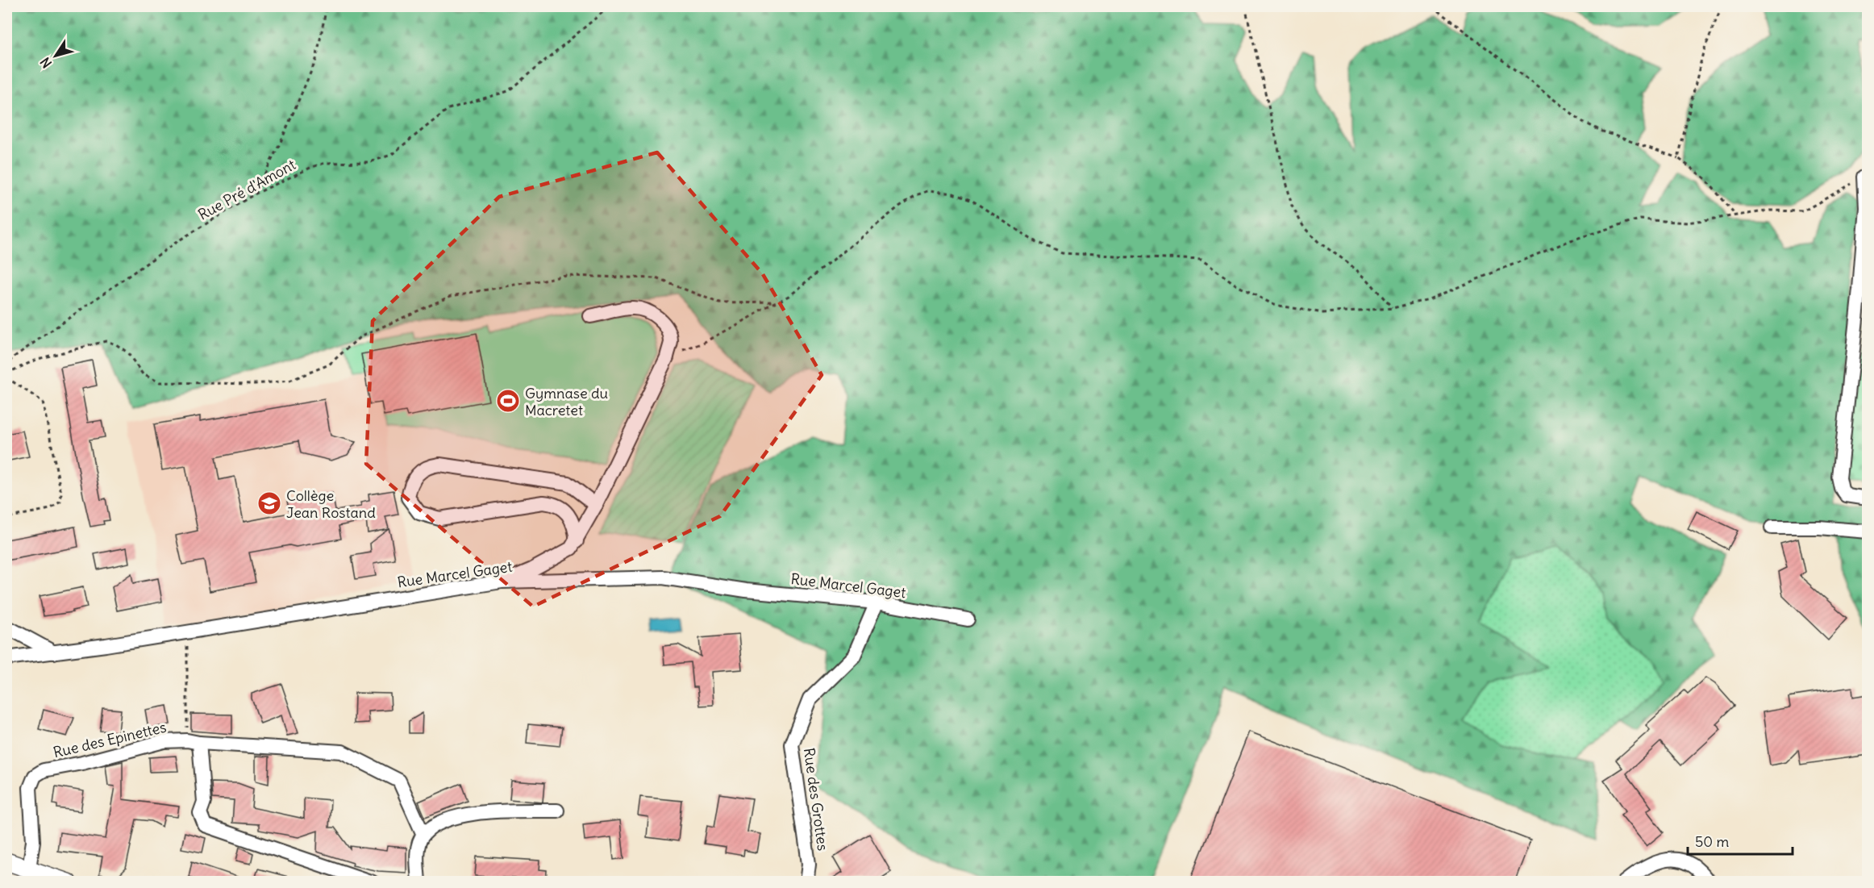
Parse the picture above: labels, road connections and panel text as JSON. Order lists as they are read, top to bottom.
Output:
{
  "streets": {
    "street": ["Rue Marcel Gaget", "Rue des Epinettes", "Rue des Grottes"],
    "path": ["Rue Pré d'Amont"]
  },
  "crossings": [
    ["Rue Marcel Gaget", "Rue des Grottes"]
  ],
  "places": {
    "sports": ["Gymnase du Macretet"],
    "school or university": ["Collège Jean Rostand"]
  },
  "scale_bar": "50 m",
  "north": "bottom left"
}
